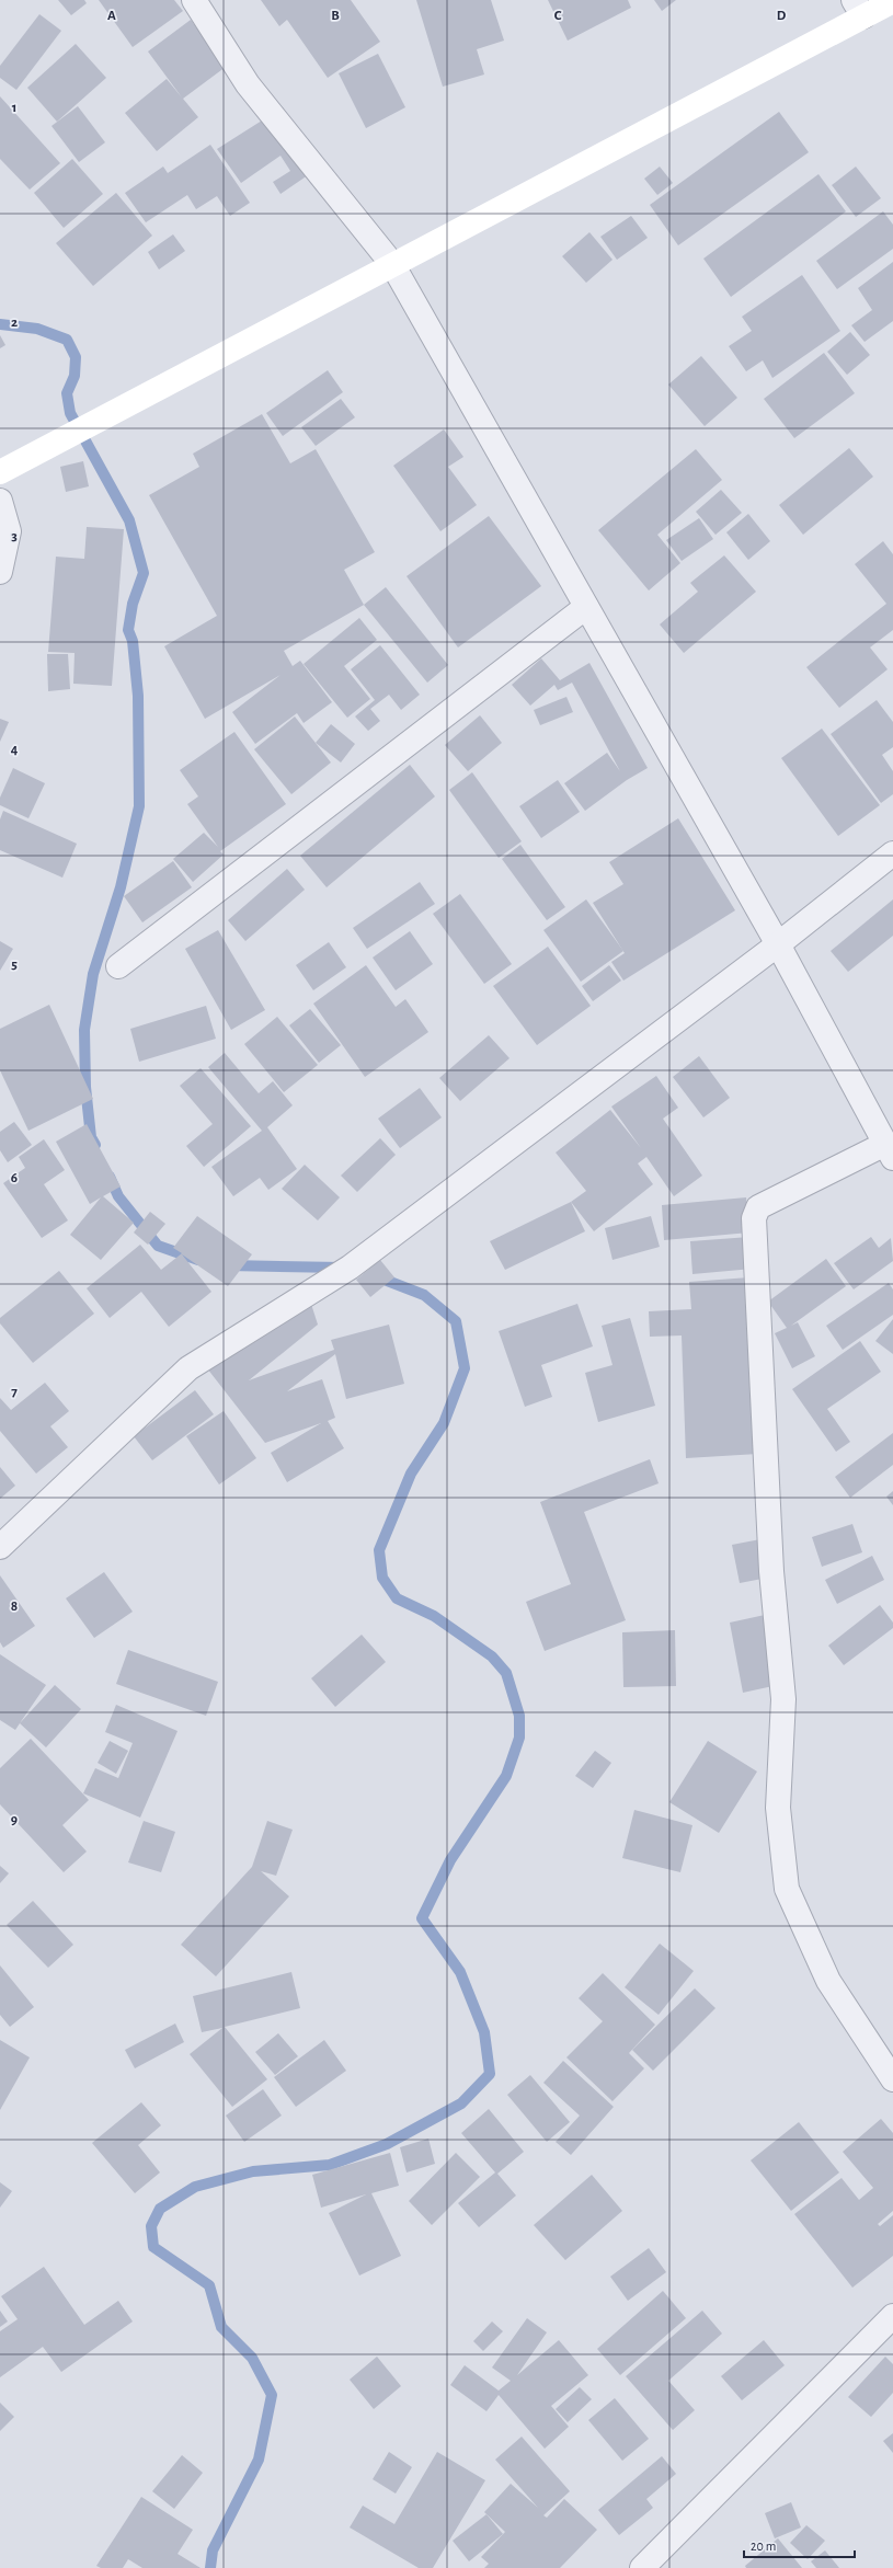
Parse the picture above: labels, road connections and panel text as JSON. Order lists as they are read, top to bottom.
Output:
{
  "scale_bar": "20 m",
  "grid": {
    "columns": [
      "A",
      "B",
      "C",
      "D"
    ],
    "rows": [
      "1",
      "2",
      "3",
      "4",
      "5",
      "6",
      "7",
      "8",
      "9"
    ]
  }
}
